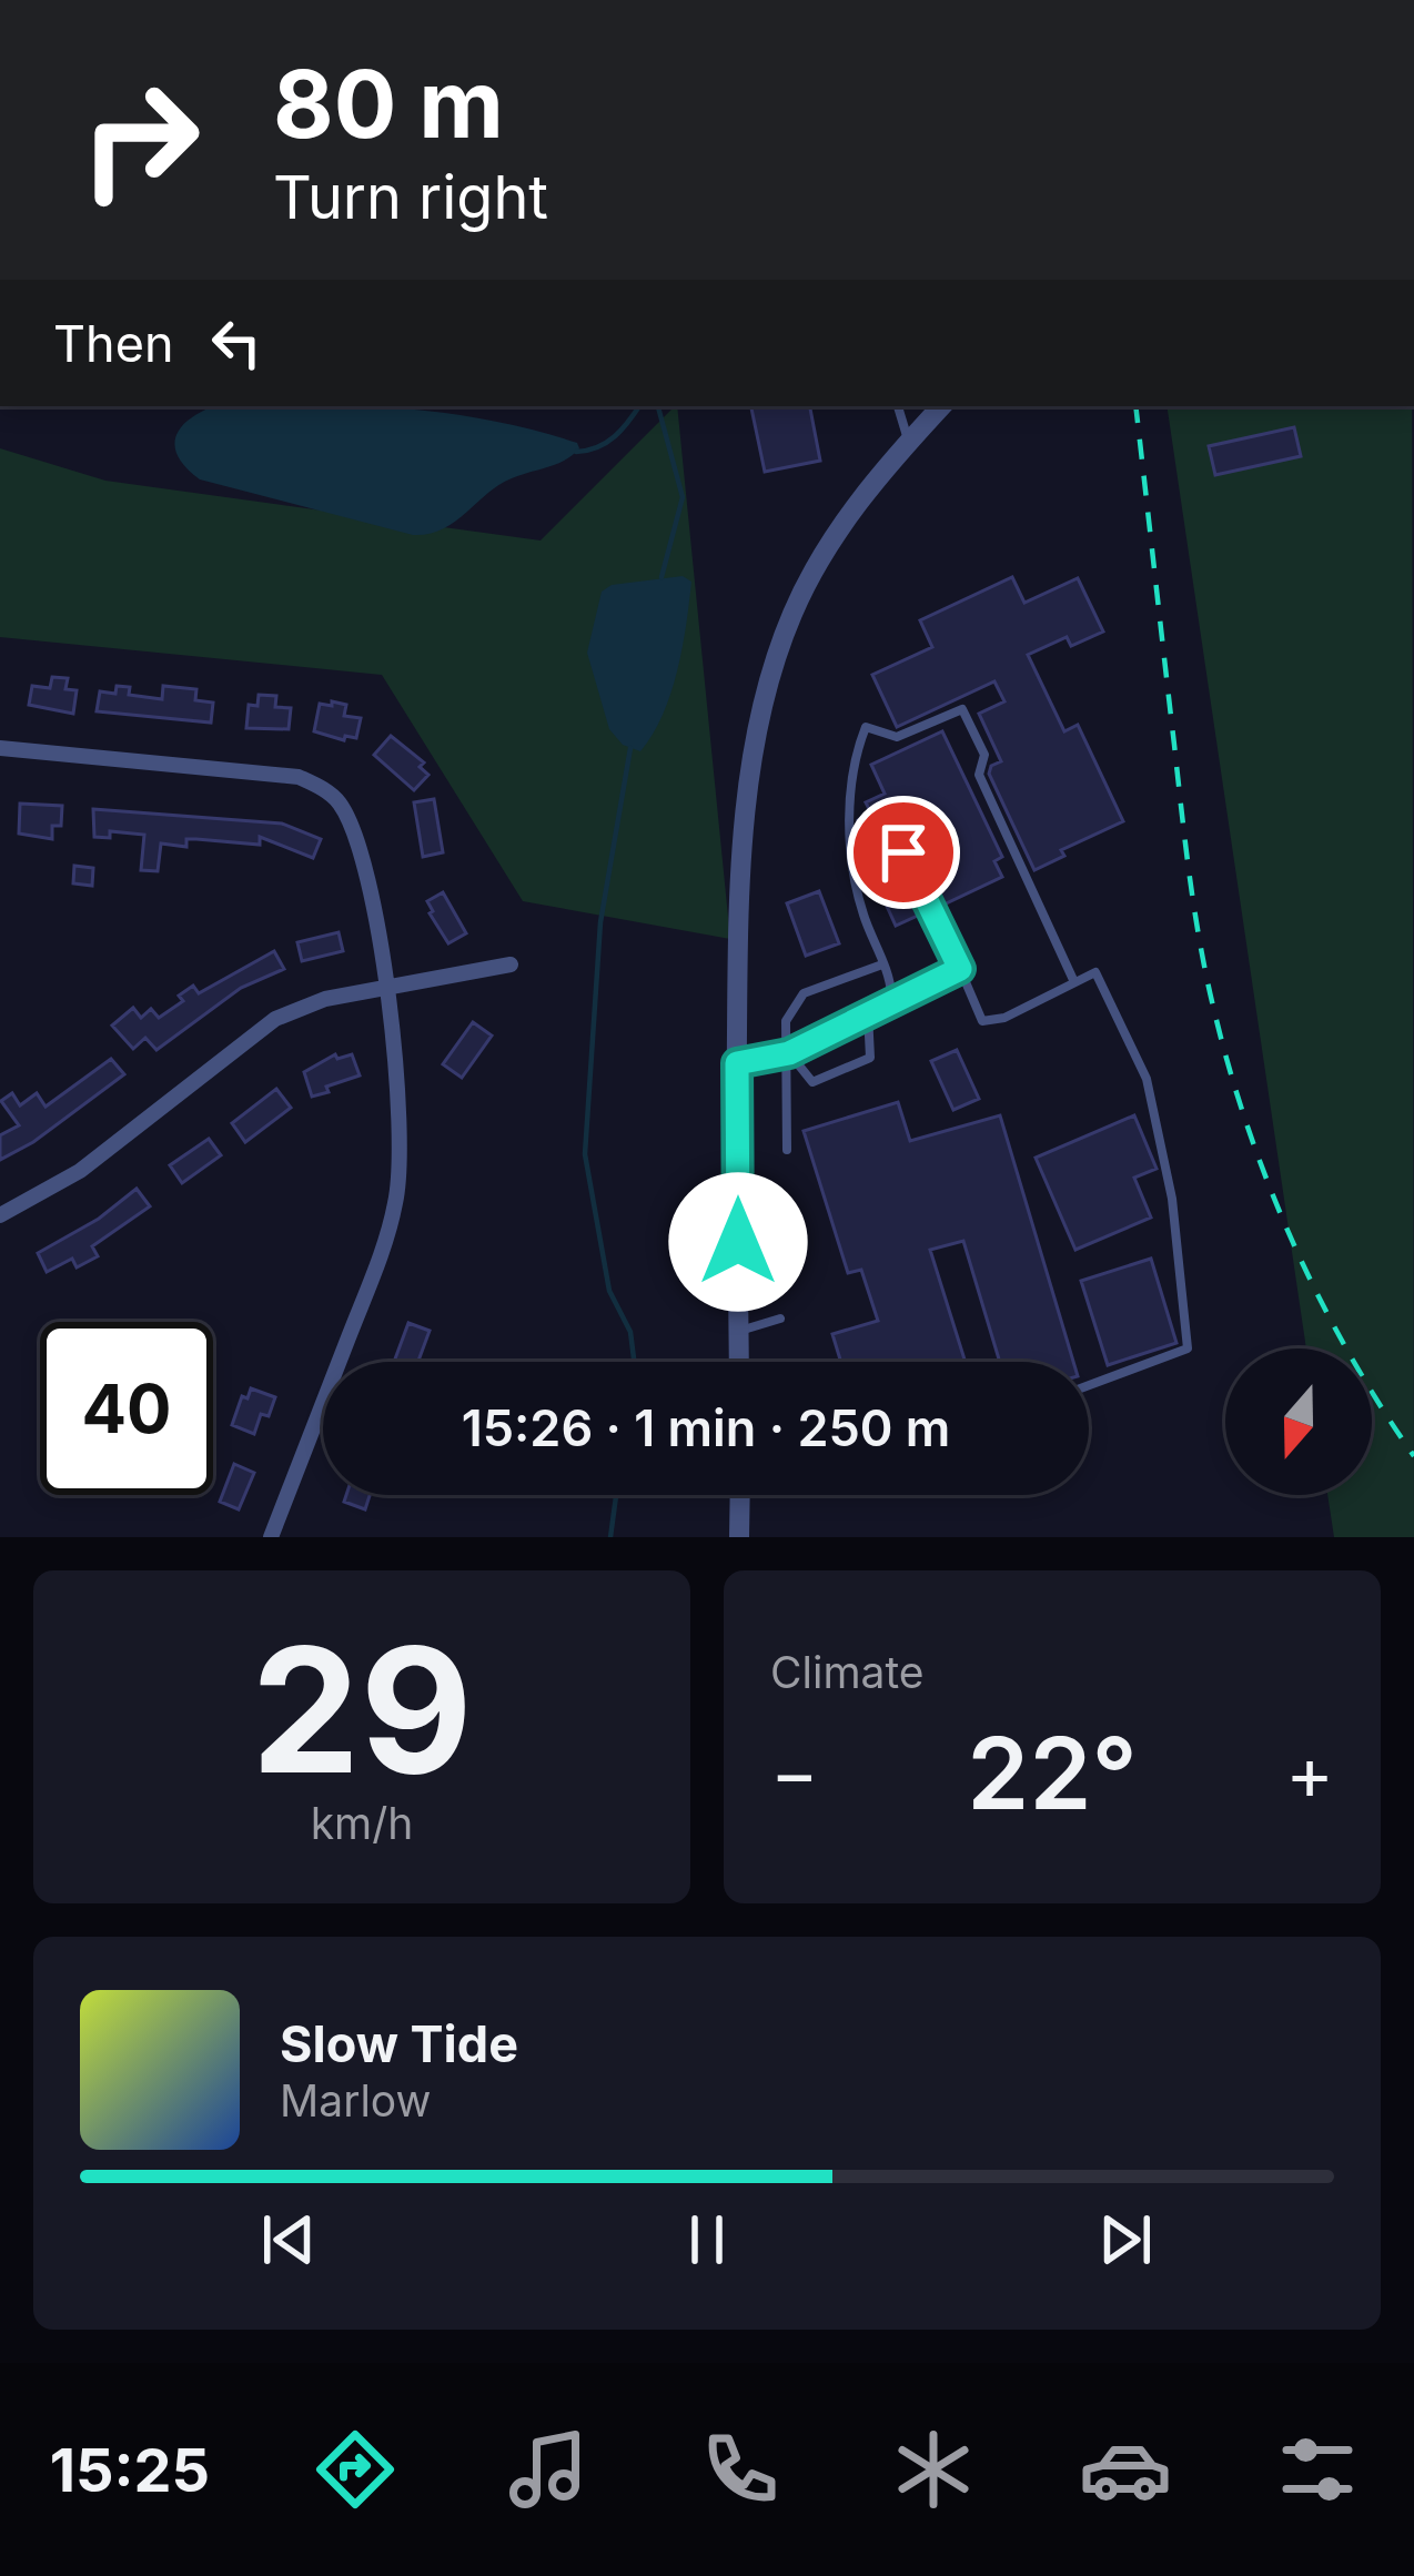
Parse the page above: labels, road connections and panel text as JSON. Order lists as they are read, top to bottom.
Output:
{
  "north": "bottom",
  "page": {
    "turn": ["80 m", "Turn right"],
    "then": "Then",
    "limit": "40",
    "trip": "15:26 · 1 min · 250 m",
    "tile": [
      ["29", "km/h"],
      "Climate"
    ],
    "heat": ["−", "22°", "+"],
    "song": ["Slow Tide", "Marlow"],
    "tabs": "15:25"
  }
}
